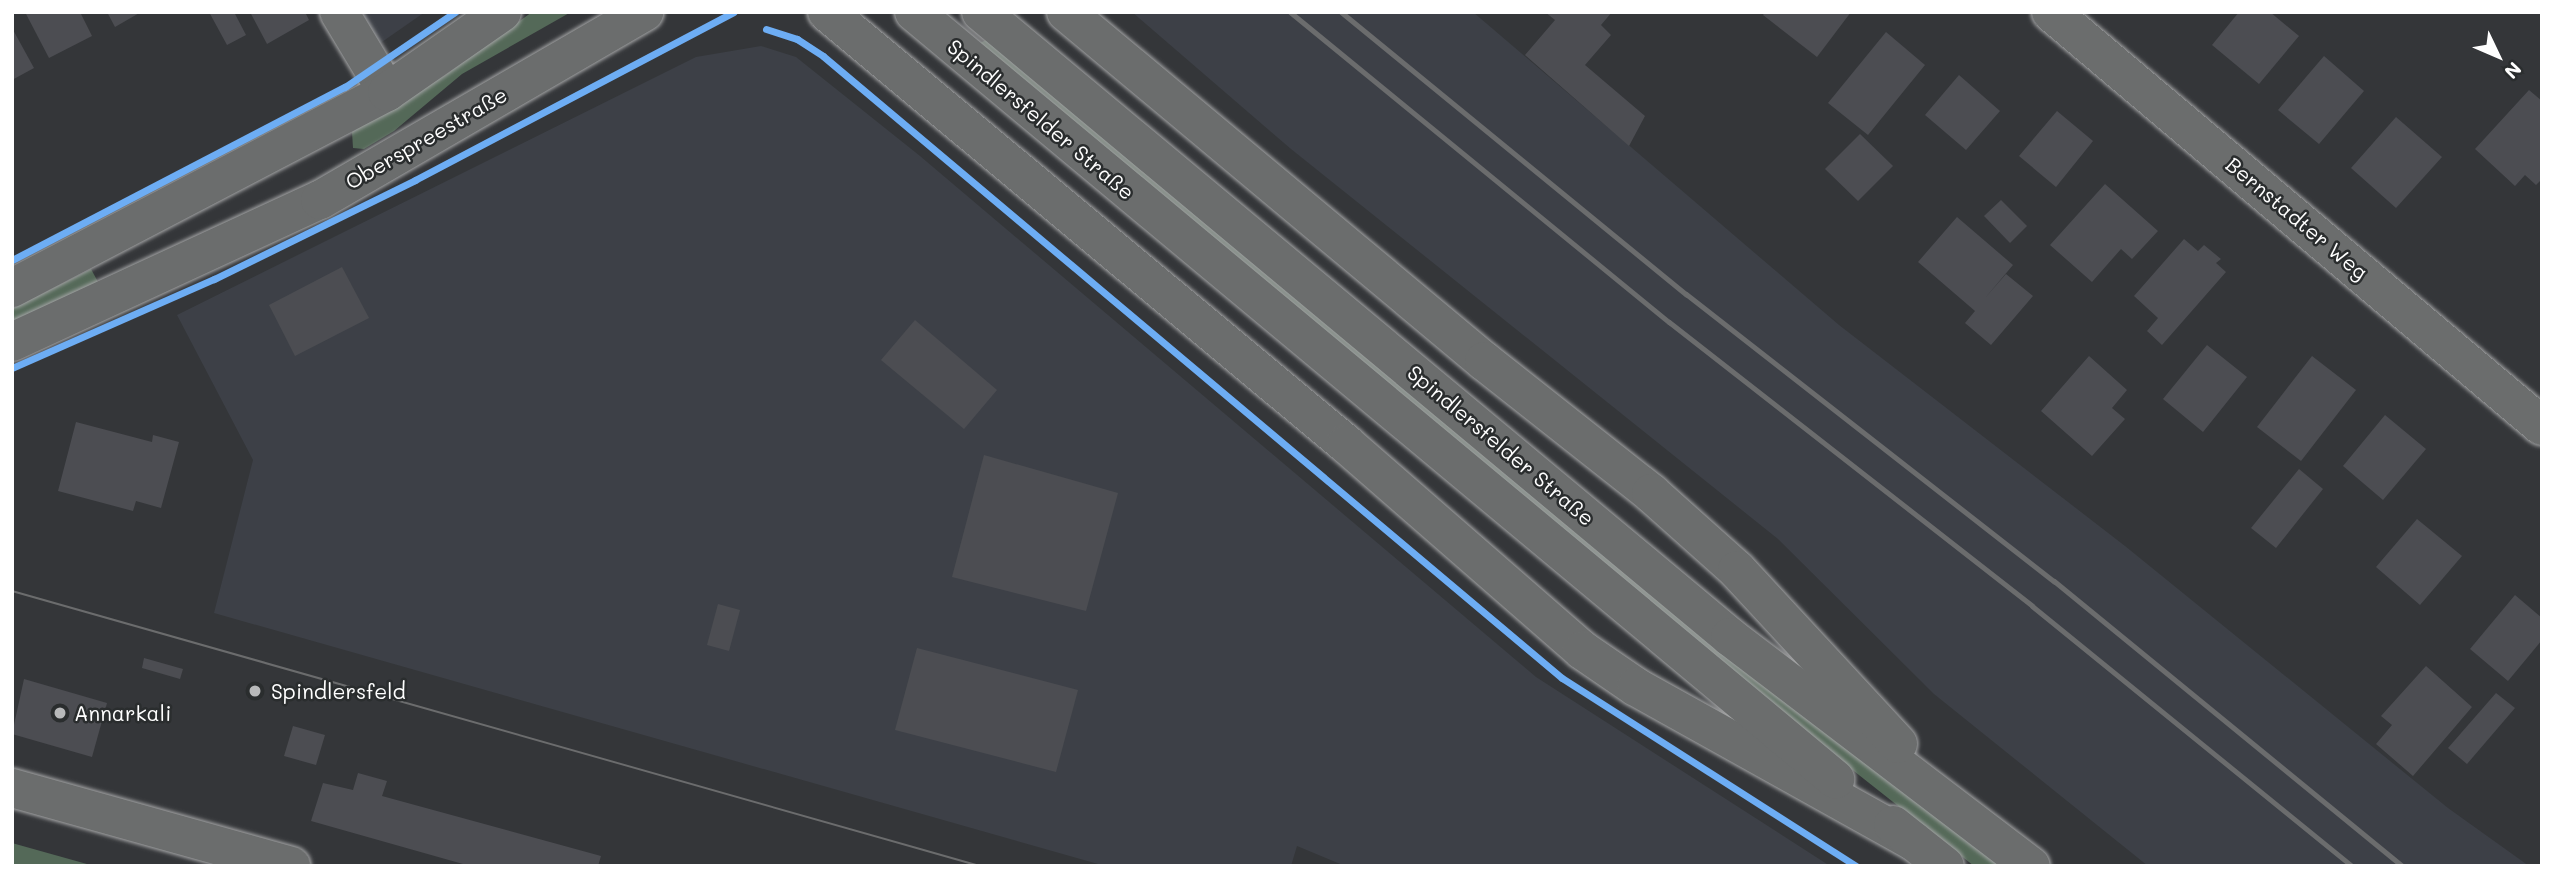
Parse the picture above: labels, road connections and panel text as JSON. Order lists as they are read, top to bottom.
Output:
{
  "streets": {
    "main road": ["Spindlersfelder Straße", "Oberspreestraße", "Bernstadter Weg"]
  },
  "places": ["Spindlersfeld", "Annarkali"],
  "north": "bottom right"
}
